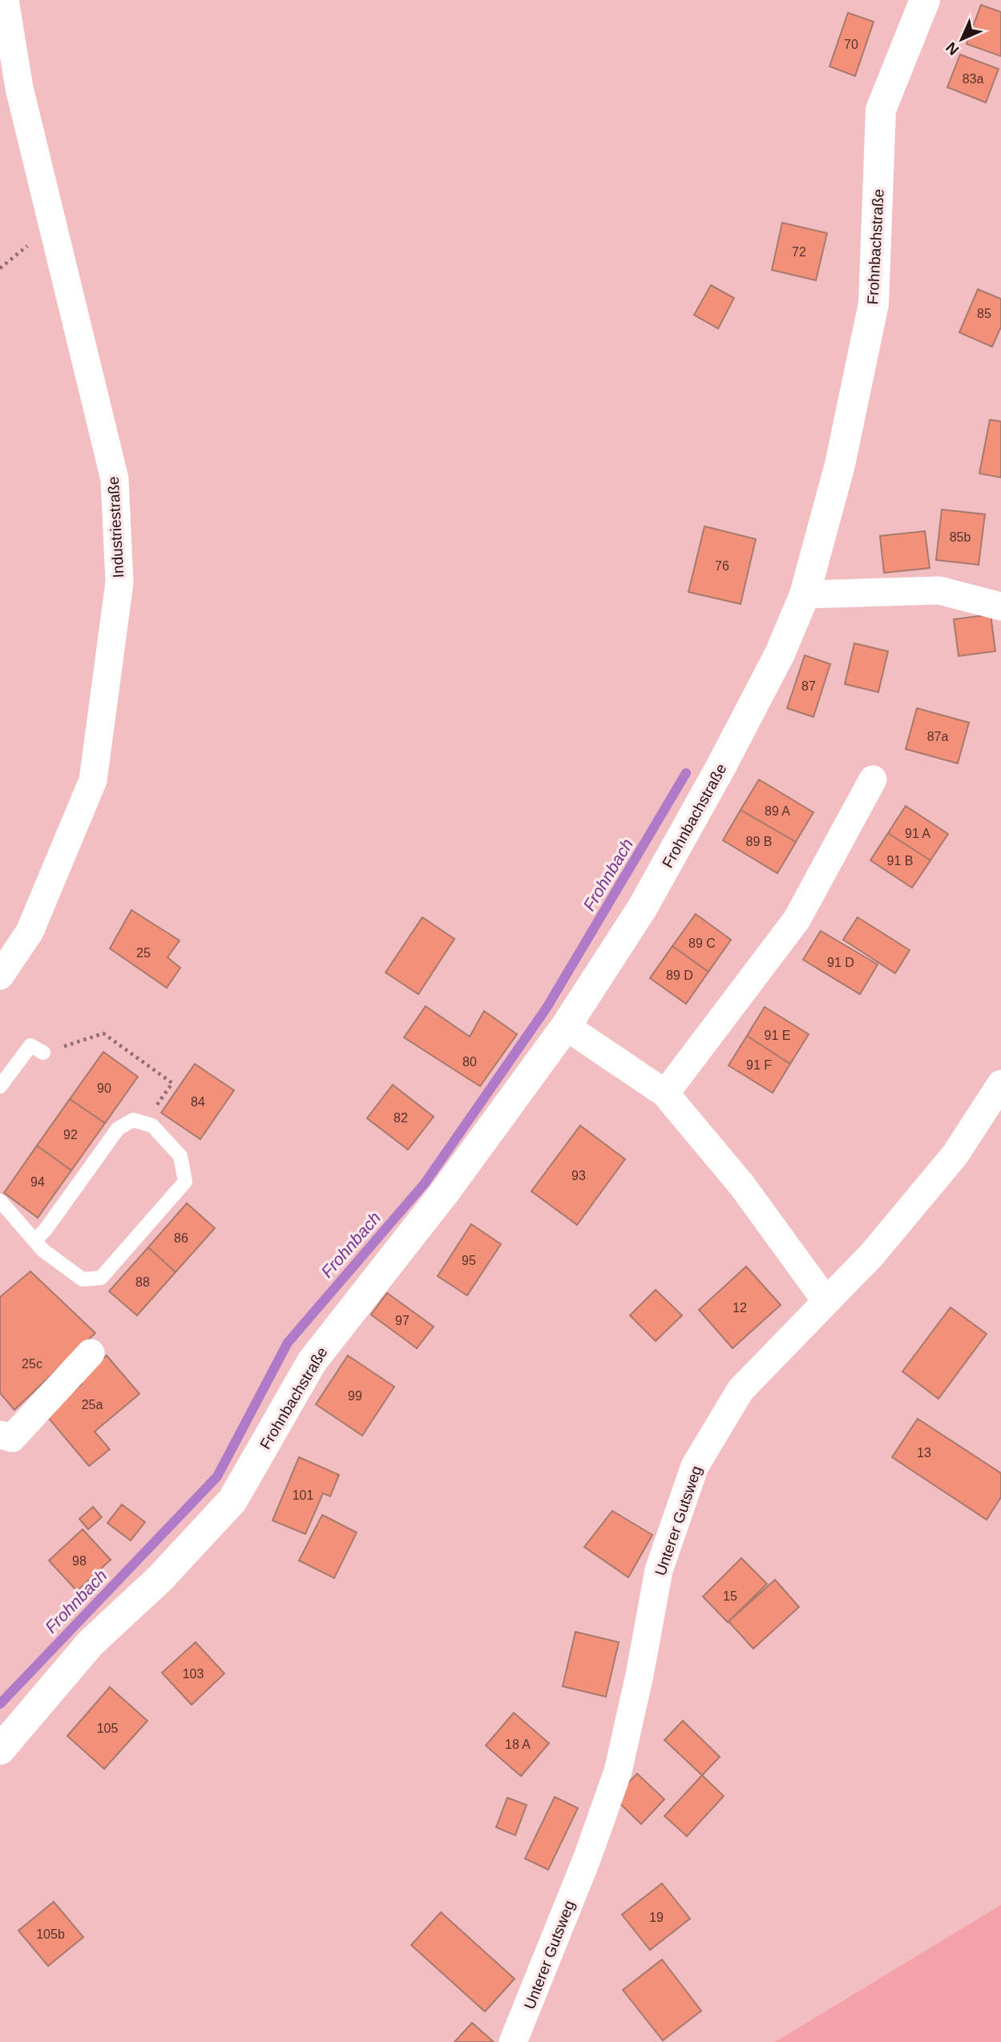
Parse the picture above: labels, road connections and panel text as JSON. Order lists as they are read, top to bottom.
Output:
{
  "streets": {
    "street": ["Frohnbachstraße", "Industriestraße", "Unterer Gutsweg"]
  },
  "water": ["Frohnbach"],
  "house_numbers": [
    "70",
    "83a",
    "72",
    "85",
    "85b",
    "76",
    "87",
    "87a",
    "89 A",
    "91 A",
    "89 B",
    "91 B",
    "89 C",
    "25",
    "91 D",
    "89 D",
    "91 E",
    "80",
    "91 F",
    "90",
    "84",
    "82",
    "92",
    "93",
    "94",
    "86",
    "95",
    "88",
    "12",
    "97",
    "25c",
    "99",
    "25a",
    "13",
    "101",
    "98",
    "15",
    "103",
    "105",
    "18 A",
    "19",
    "105b"
  ],
  "north": "bottom left"
}
